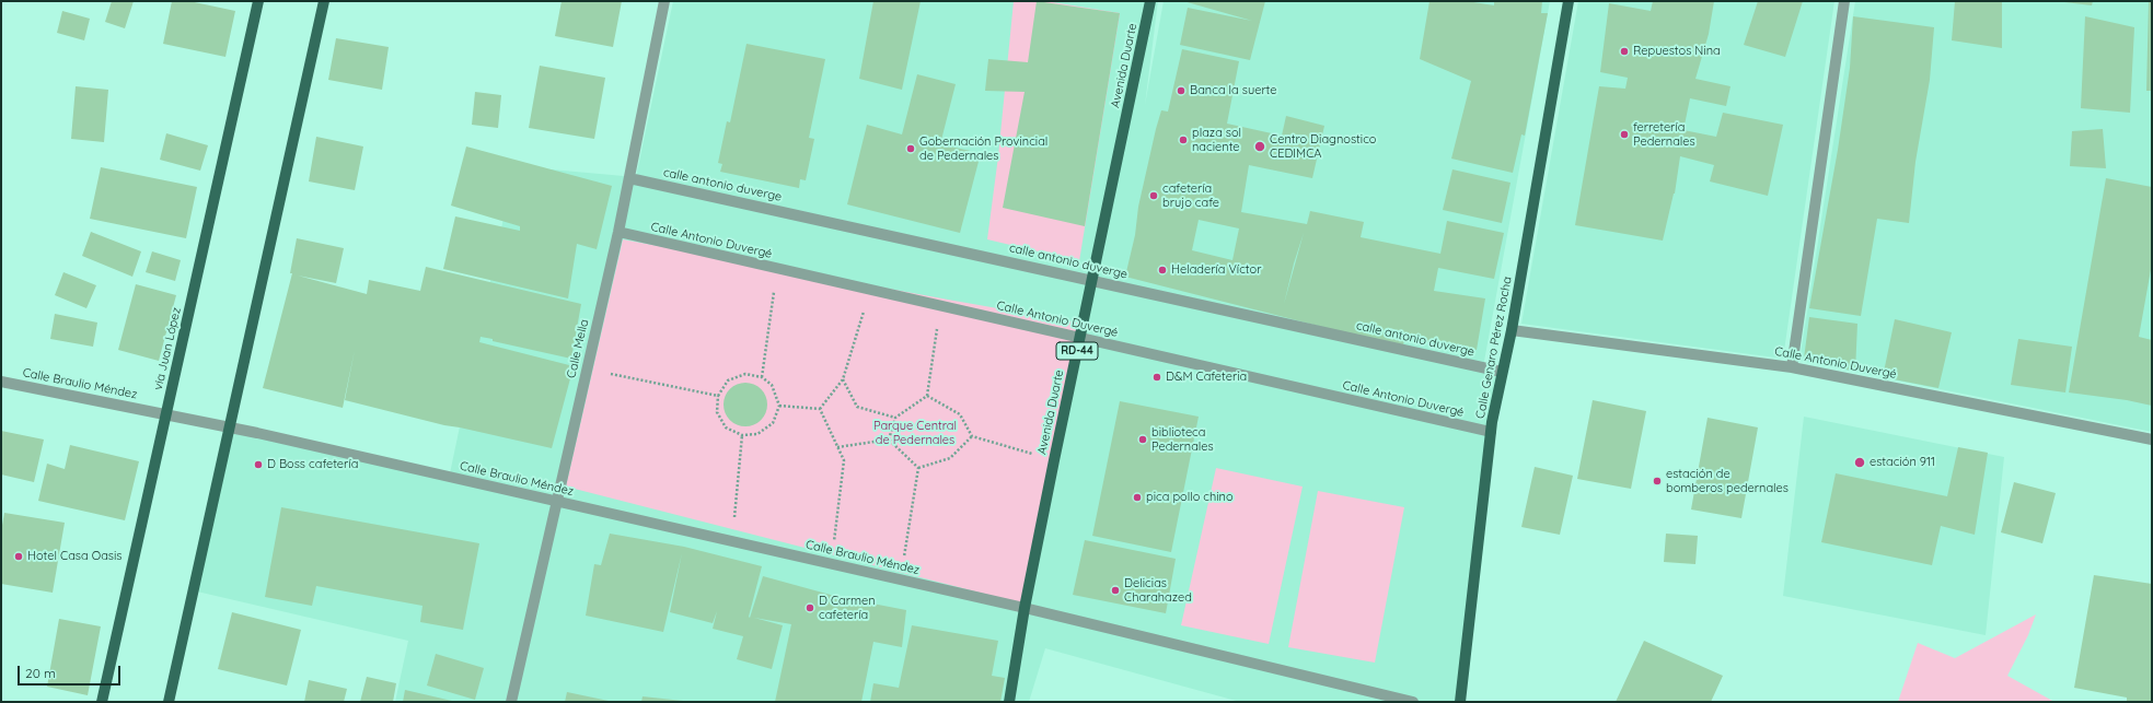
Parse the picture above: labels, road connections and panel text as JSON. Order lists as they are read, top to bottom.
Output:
{
  "streets": {
    "main road": [
      "Avenida Duarte",
      "Calle Genaro Pérez Rocha",
      "via Juan López",
      "RD-44"
    ],
    "street": [
      "calle antonio duverge",
      "Calle Antonio Duvergé",
      "Calle Mella",
      "Calle Braulio Méndez"
    ]
  },
  "crossings": [
    ["Avenida Duarte", "calle antonio duverge"],
    ["Avenida Duarte", "Calle Antonio Duvergé"],
    ["Avenida Duarte", "Calle Braulio Méndez"],
    ["calle antonio duverge", "Calle Genaro Pérez Rocha"],
    ["calle antonio duverge", "Calle Mella"],
    ["Calle Antonio Duvergé", "Calle Genaro Pérez Rocha"],
    ["Calle Antonio Duvergé", "Calle Mella"],
    ["via Juan López", "Calle Braulio Méndez"],
    ["Calle Mella", "Calle Braulio Méndez"]
  ],
  "parks": ["Parque Central de Pedernales"],
  "places": [
    "Repuestos Nina",
    "Banca la suerte",
    "ferretería Pedernales",
    "plaza sol naciente",
    "Centro Diagnostico CEDIMCA",
    "Gobernación Provincial de Pedernales",
    "cafetería brujo cafe",
    "Heladería Víctor",
    "D&M Cafeteria",
    "biblioteca Pedernales",
    "estación 911",
    "D Boss cafetería",
    "estación de bomberos pedernales",
    "pica pollo chino",
    "Hotel Casa Oasis",
    "Delicias Charahazed",
    "D Carmen cafetería"
  ],
  "scale_bar": "20 m"
}
